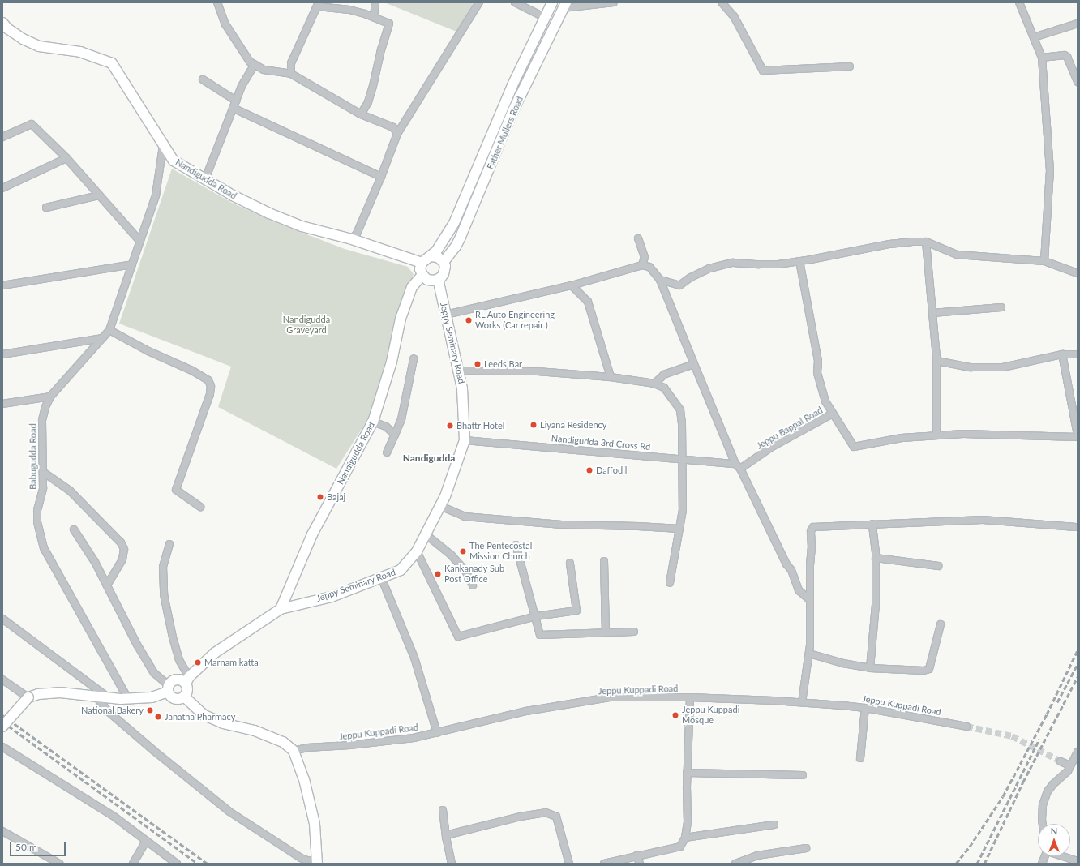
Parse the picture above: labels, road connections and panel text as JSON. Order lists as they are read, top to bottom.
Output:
{
  "streets": {
    "main road": ["Father Mullers Road", "Nandigudda Road", "Jeppy Seminary Road"],
    "street": [
      "Jeppu Bappal Road",
      "Nandigudda 3rd Cross Rd",
      "Babugudda Road",
      "Jeppu Kuppadi Road"
    ]
  },
  "crossings": [
    ["Father Mullers Road", "Nandigudda Road"],
    ["Father Mullers Road", "Jeppy Seminary Road"],
    ["Nandigudda Road", "Jeppy Seminary Road"],
    ["Nandigudda Road", "Babugudda Road"],
    ["Jeppy Seminary Road", "Nandigudda 3rd Cross Rd"]
  ],
  "districts": ["Nandigudda"],
  "parks": ["Nandigudda Graveyard"],
  "places": [
    "RL Auto Engineering Works (Car repair )",
    "Leeds Bar",
    "Liyana Residency",
    "Bhattr Hotel",
    "Daffodil",
    "Bajaj",
    "The Pentecostal Mission Church",
    "Kankanady Sub Post Office",
    "Marnamikatta",
    "National Bakery",
    "Jeppu Kuppadi Mosque",
    "Janatha Pharmacy"
  ],
  "scale_bar": "50 m",
  "north": "top"
}
